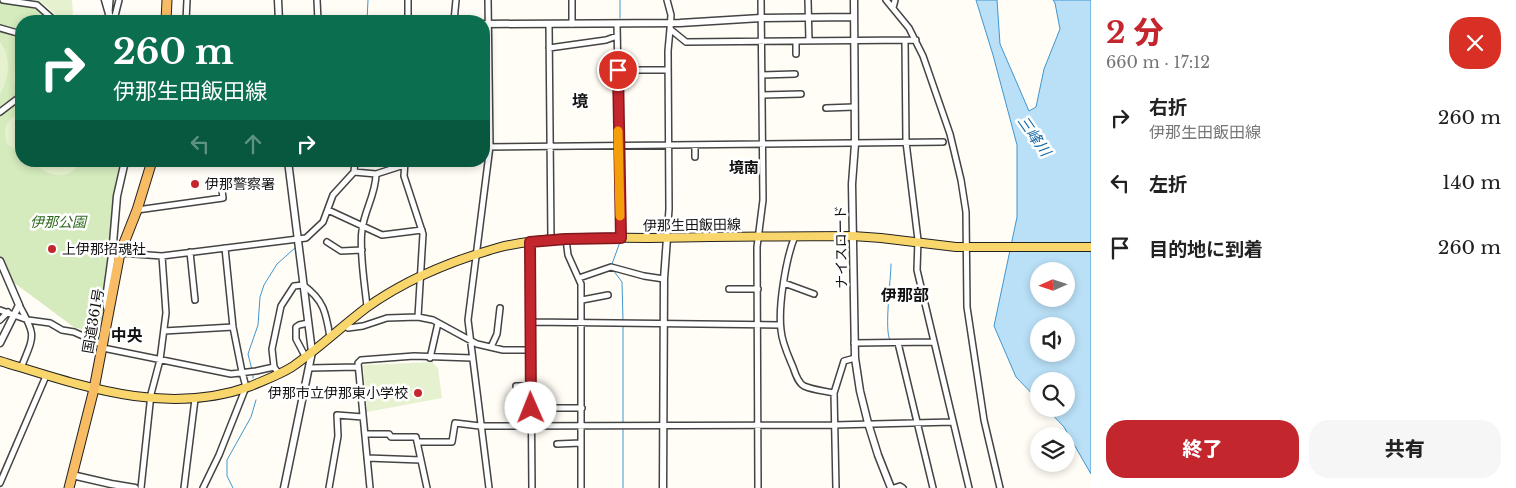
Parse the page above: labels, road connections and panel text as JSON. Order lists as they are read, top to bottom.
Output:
{
  "streets": {
    "highway": ["国道361号"],
    "main road": ["伊那生田飯田線"],
    "street": ["ナイスロード"]
  },
  "crossings": [
    ["伊那生田飯田線", "ナイスロード"],
    ["伊那生田飯田線", "国道361号"]
  ],
  "districts": [
    "境",
    "境南",
    "伊那部",
    "中央"
  ],
  "water": ["三峰川"],
  "parks": ["伊那公園"],
  "places": ["伊那警察署", "上伊那招魂社", "伊那市立伊那東小学校"],
  "north": "left",
  "page": {
    "heading": ["2 分", "660 m · 17:12"],
    "turn": ["260 m", "伊那生田飯田線"],
    "list": [
      {
        "name": "右折",
        "note": "伊那生田飯田線",
        "value": "260 m"
      },
      {
        "name": "左折",
        "value": "140 m"
      },
      {
        "name": "目的地に到着",
        "value": "260 m"
      }
    ],
    "buttons": ["終了", "共有"]
  }
}
